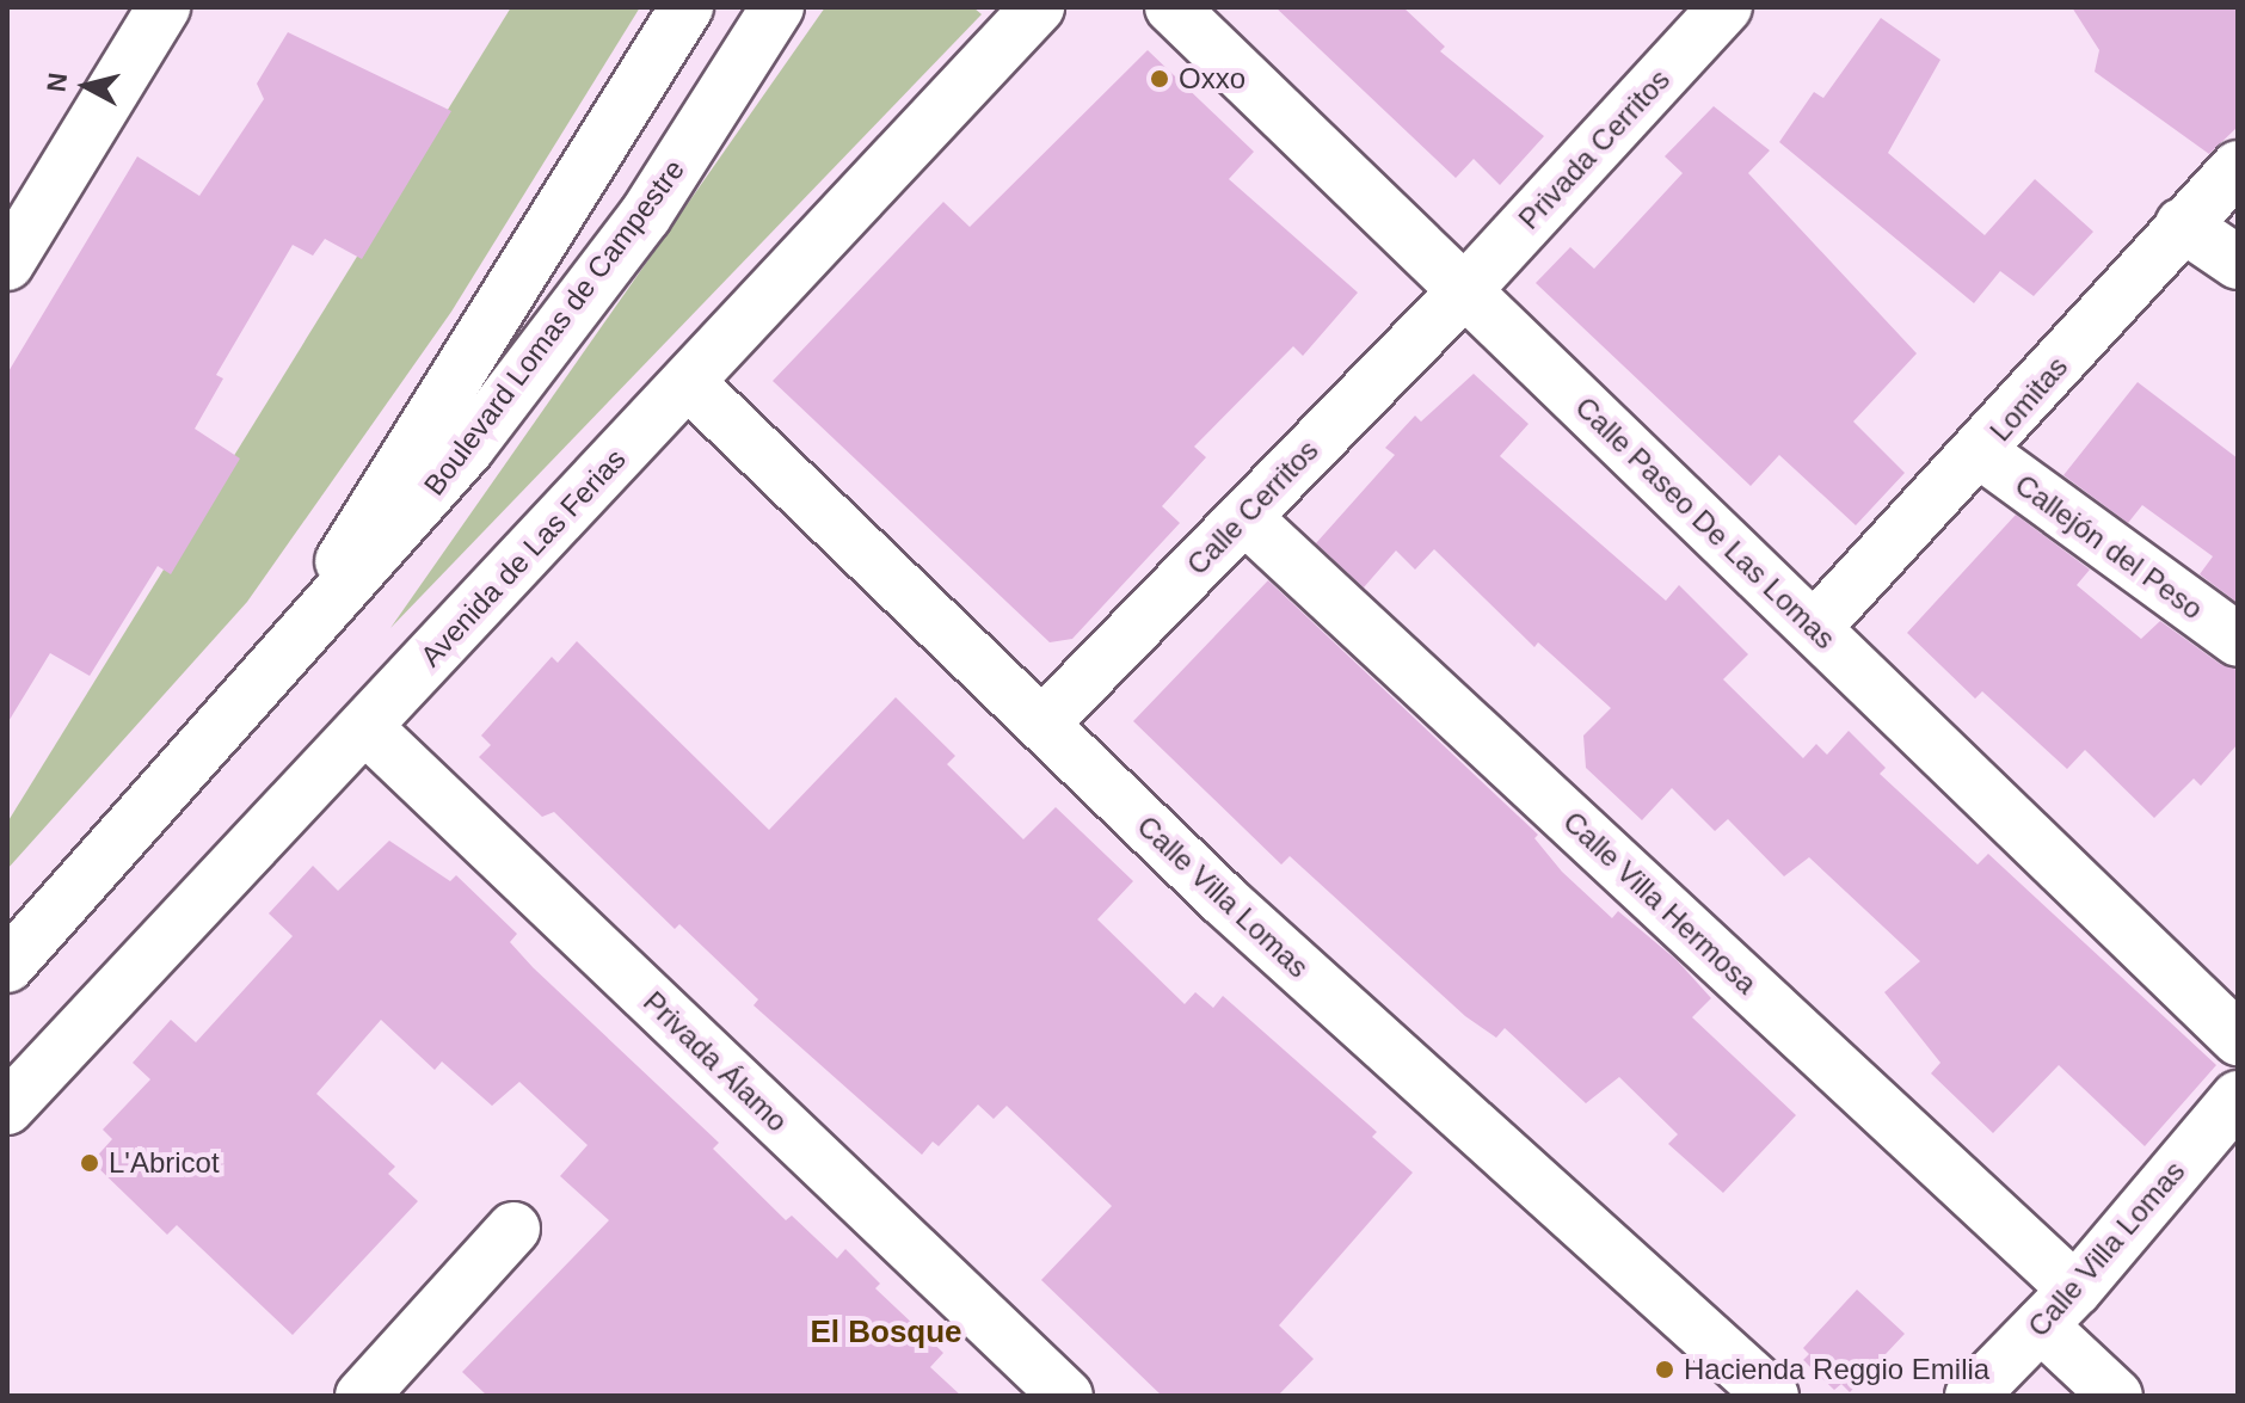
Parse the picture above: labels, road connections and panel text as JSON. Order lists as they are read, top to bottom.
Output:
{
  "streets": {
    "street": [
      "Privada Cerritos",
      "Boulevard Lomas de Campestre",
      "Lomitas",
      "Calle Cerritos",
      "Calle Paseo De Las Lomas",
      "Callejón del Peso",
      "Avenida de Las Ferias",
      "Calle Villa Lomas",
      "Calle Villa Hermosa",
      "Privada Álamo"
    ]
  },
  "crossings": [
    ["Privada Cerritos", "Calle Cerritos"],
    ["Privada Cerritos", "Calle Paseo De Las Lomas"],
    ["Lomitas", "Calle Paseo De Las Lomas"],
    ["Lomitas", "Callejón del Peso"],
    ["Calle Cerritos", "Calle Paseo De Las Lomas"],
    ["Calle Cerritos", "Calle Villa Lomas"],
    ["Calle Cerritos", "Calle Villa Hermosa"],
    ["Avenida de Las Ferias", "Calle Villa Lomas"],
    ["Avenida de Las Ferias", "Privada Álamo"],
    ["Calle Villa Lomas", "Calle Villa Hermosa"]
  ],
  "districts": ["El Bosque"],
  "places": ["Oxxo", "L'Abricot", "Hacienda Reggio Emilia"],
  "north": "left"
}
